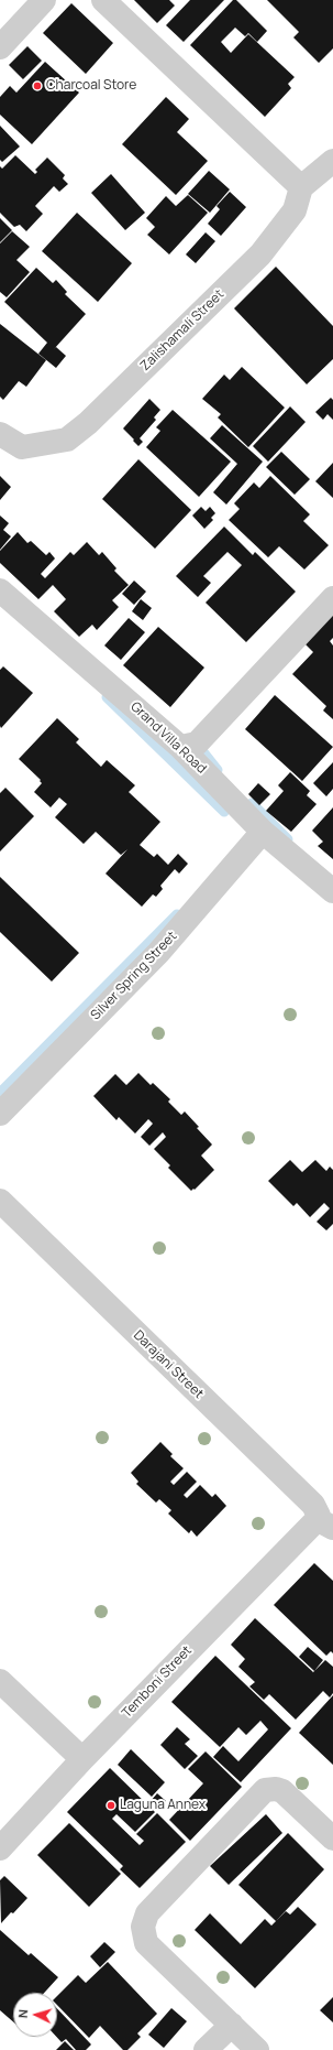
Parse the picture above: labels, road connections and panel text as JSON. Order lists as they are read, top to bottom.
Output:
{
  "streets": {
    "street": [
      "Zalishamali Street",
      "Grand Villa Road",
      "Silver Spring Street",
      "Darajani Street",
      "Temboni Street"
    ]
  },
  "crossings": [
    ["Grand Villa Road", "Silver Spring Street"],
    ["Darajani Street", "Temboni Street"]
  ],
  "places": ["Charcoal Store", "Laguna Annex"],
  "north": "left"
}
